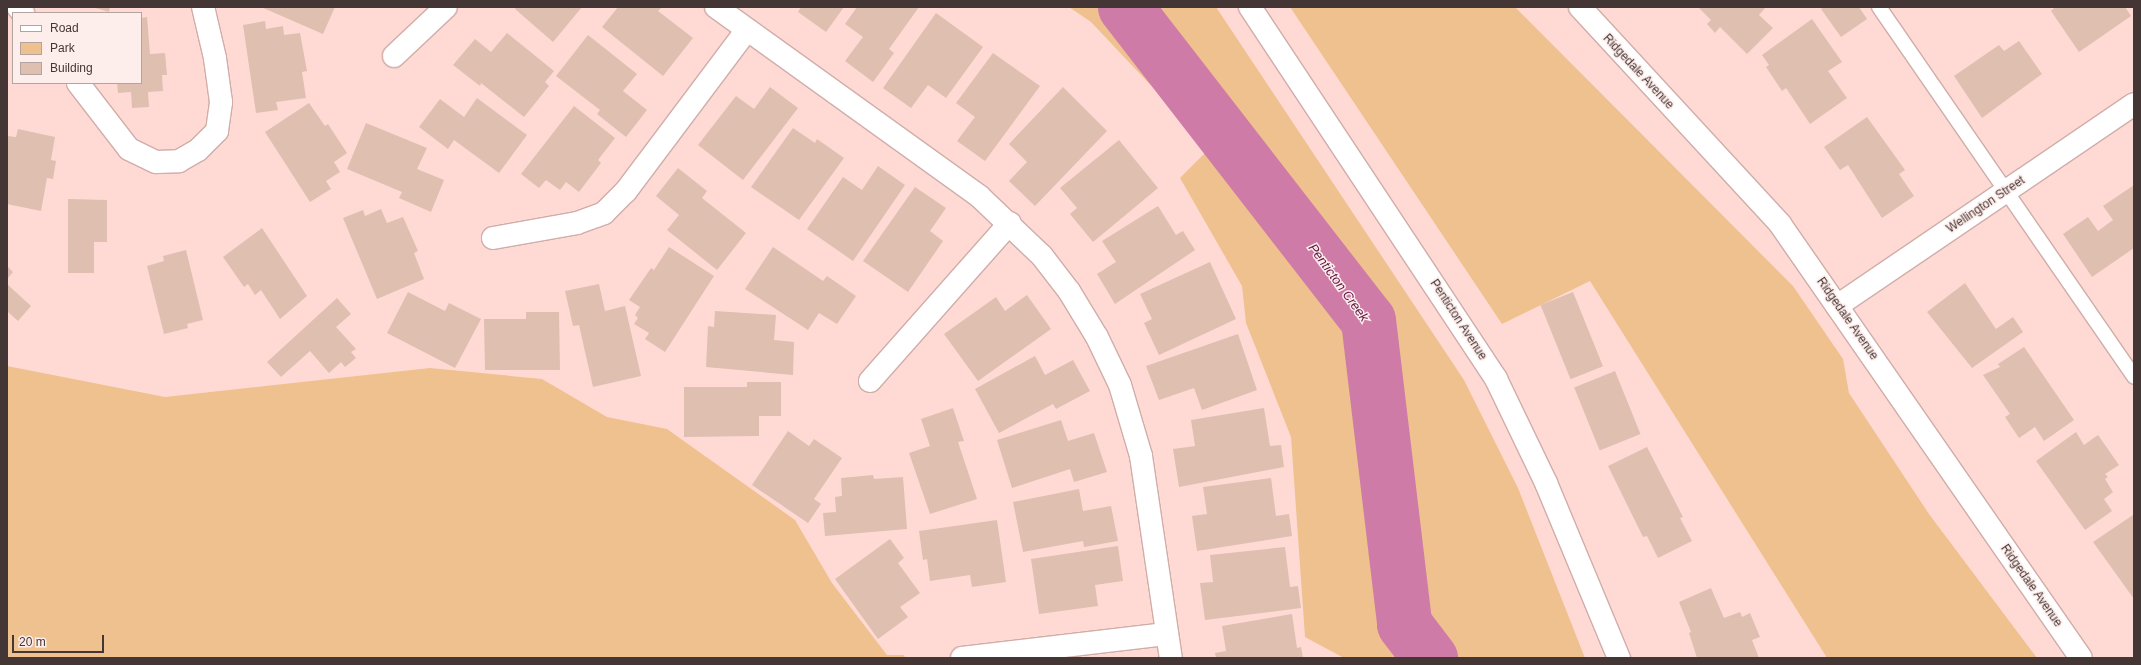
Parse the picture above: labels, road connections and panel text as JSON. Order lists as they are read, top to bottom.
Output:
{
  "streets": {
    "street": ["Ridgedale Avenue", "Wellington Street", "Penticton Avenue"]
  },
  "crossings": [
    ["Ridgedale Avenue", "Wellington Street"]
  ],
  "water": ["Penticton Creek"],
  "legend": ["Road", "Park", "Building"],
  "scale_bar": "20 m"
}
